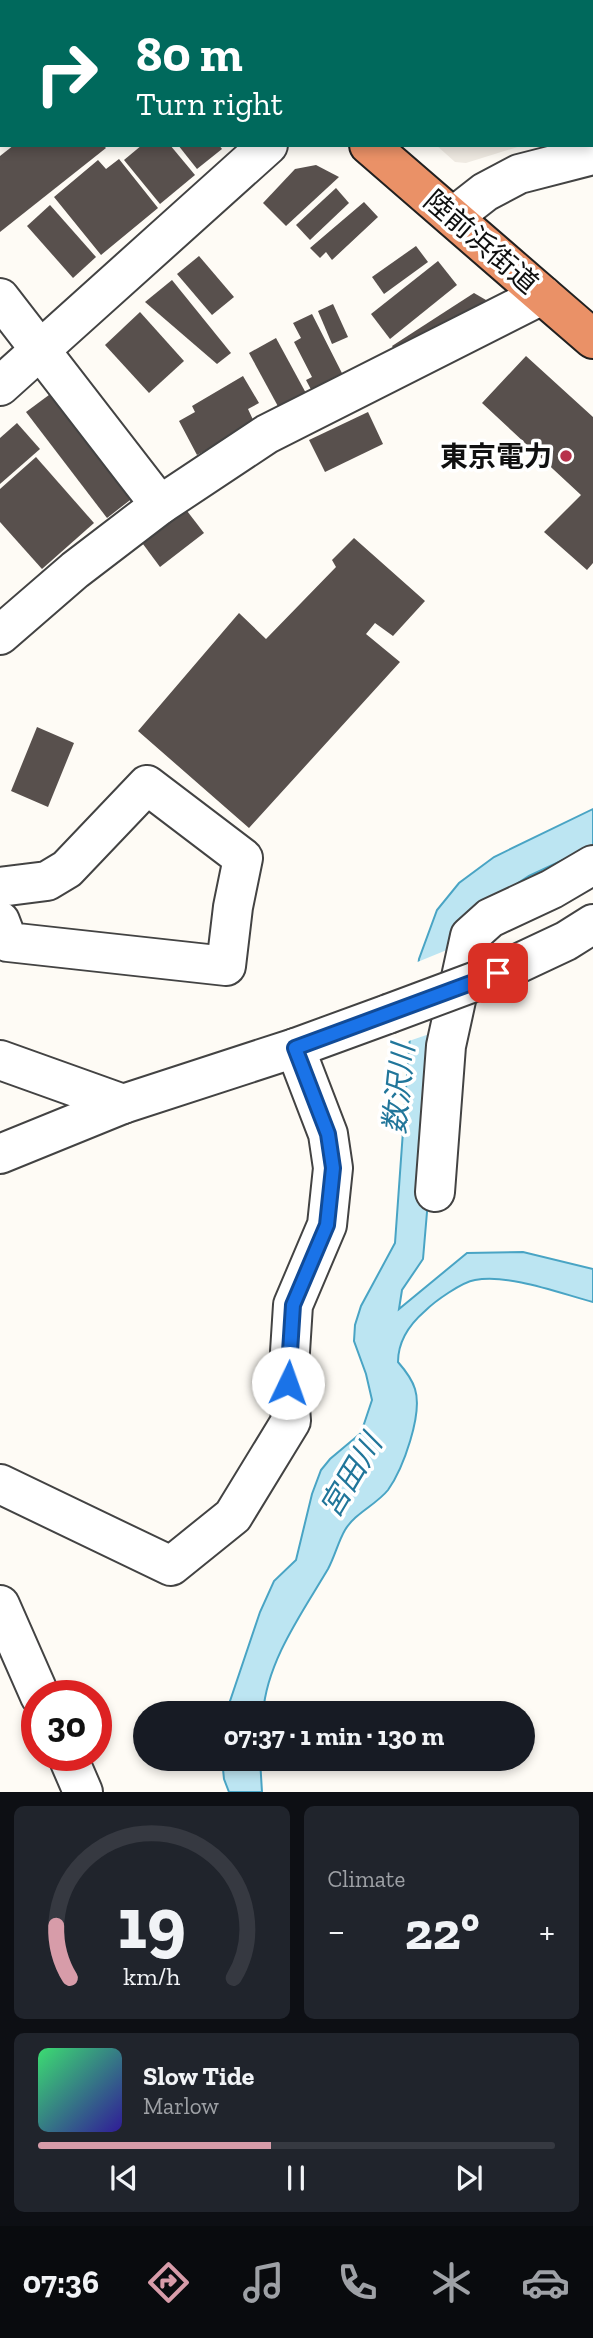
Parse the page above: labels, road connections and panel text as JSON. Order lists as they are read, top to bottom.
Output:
{
  "streets": {
    "highway": ["陸前浜街道"]
  },
  "water": ["数沢川", "宮田川"],
  "places": ["東京電力"],
  "page": {
    "turn": ["80 m", "Turn right"],
    "limit": "30",
    "trip": "07:37 · 1 min · 130 m",
    "tile": "Climate",
    "heat": ["−", "22°", "+"],
    "song": ["Slow Tide", "Marlow"],
    "tabs": "07:36",
    "gauge": ["19", "km/h"]
  }
}
